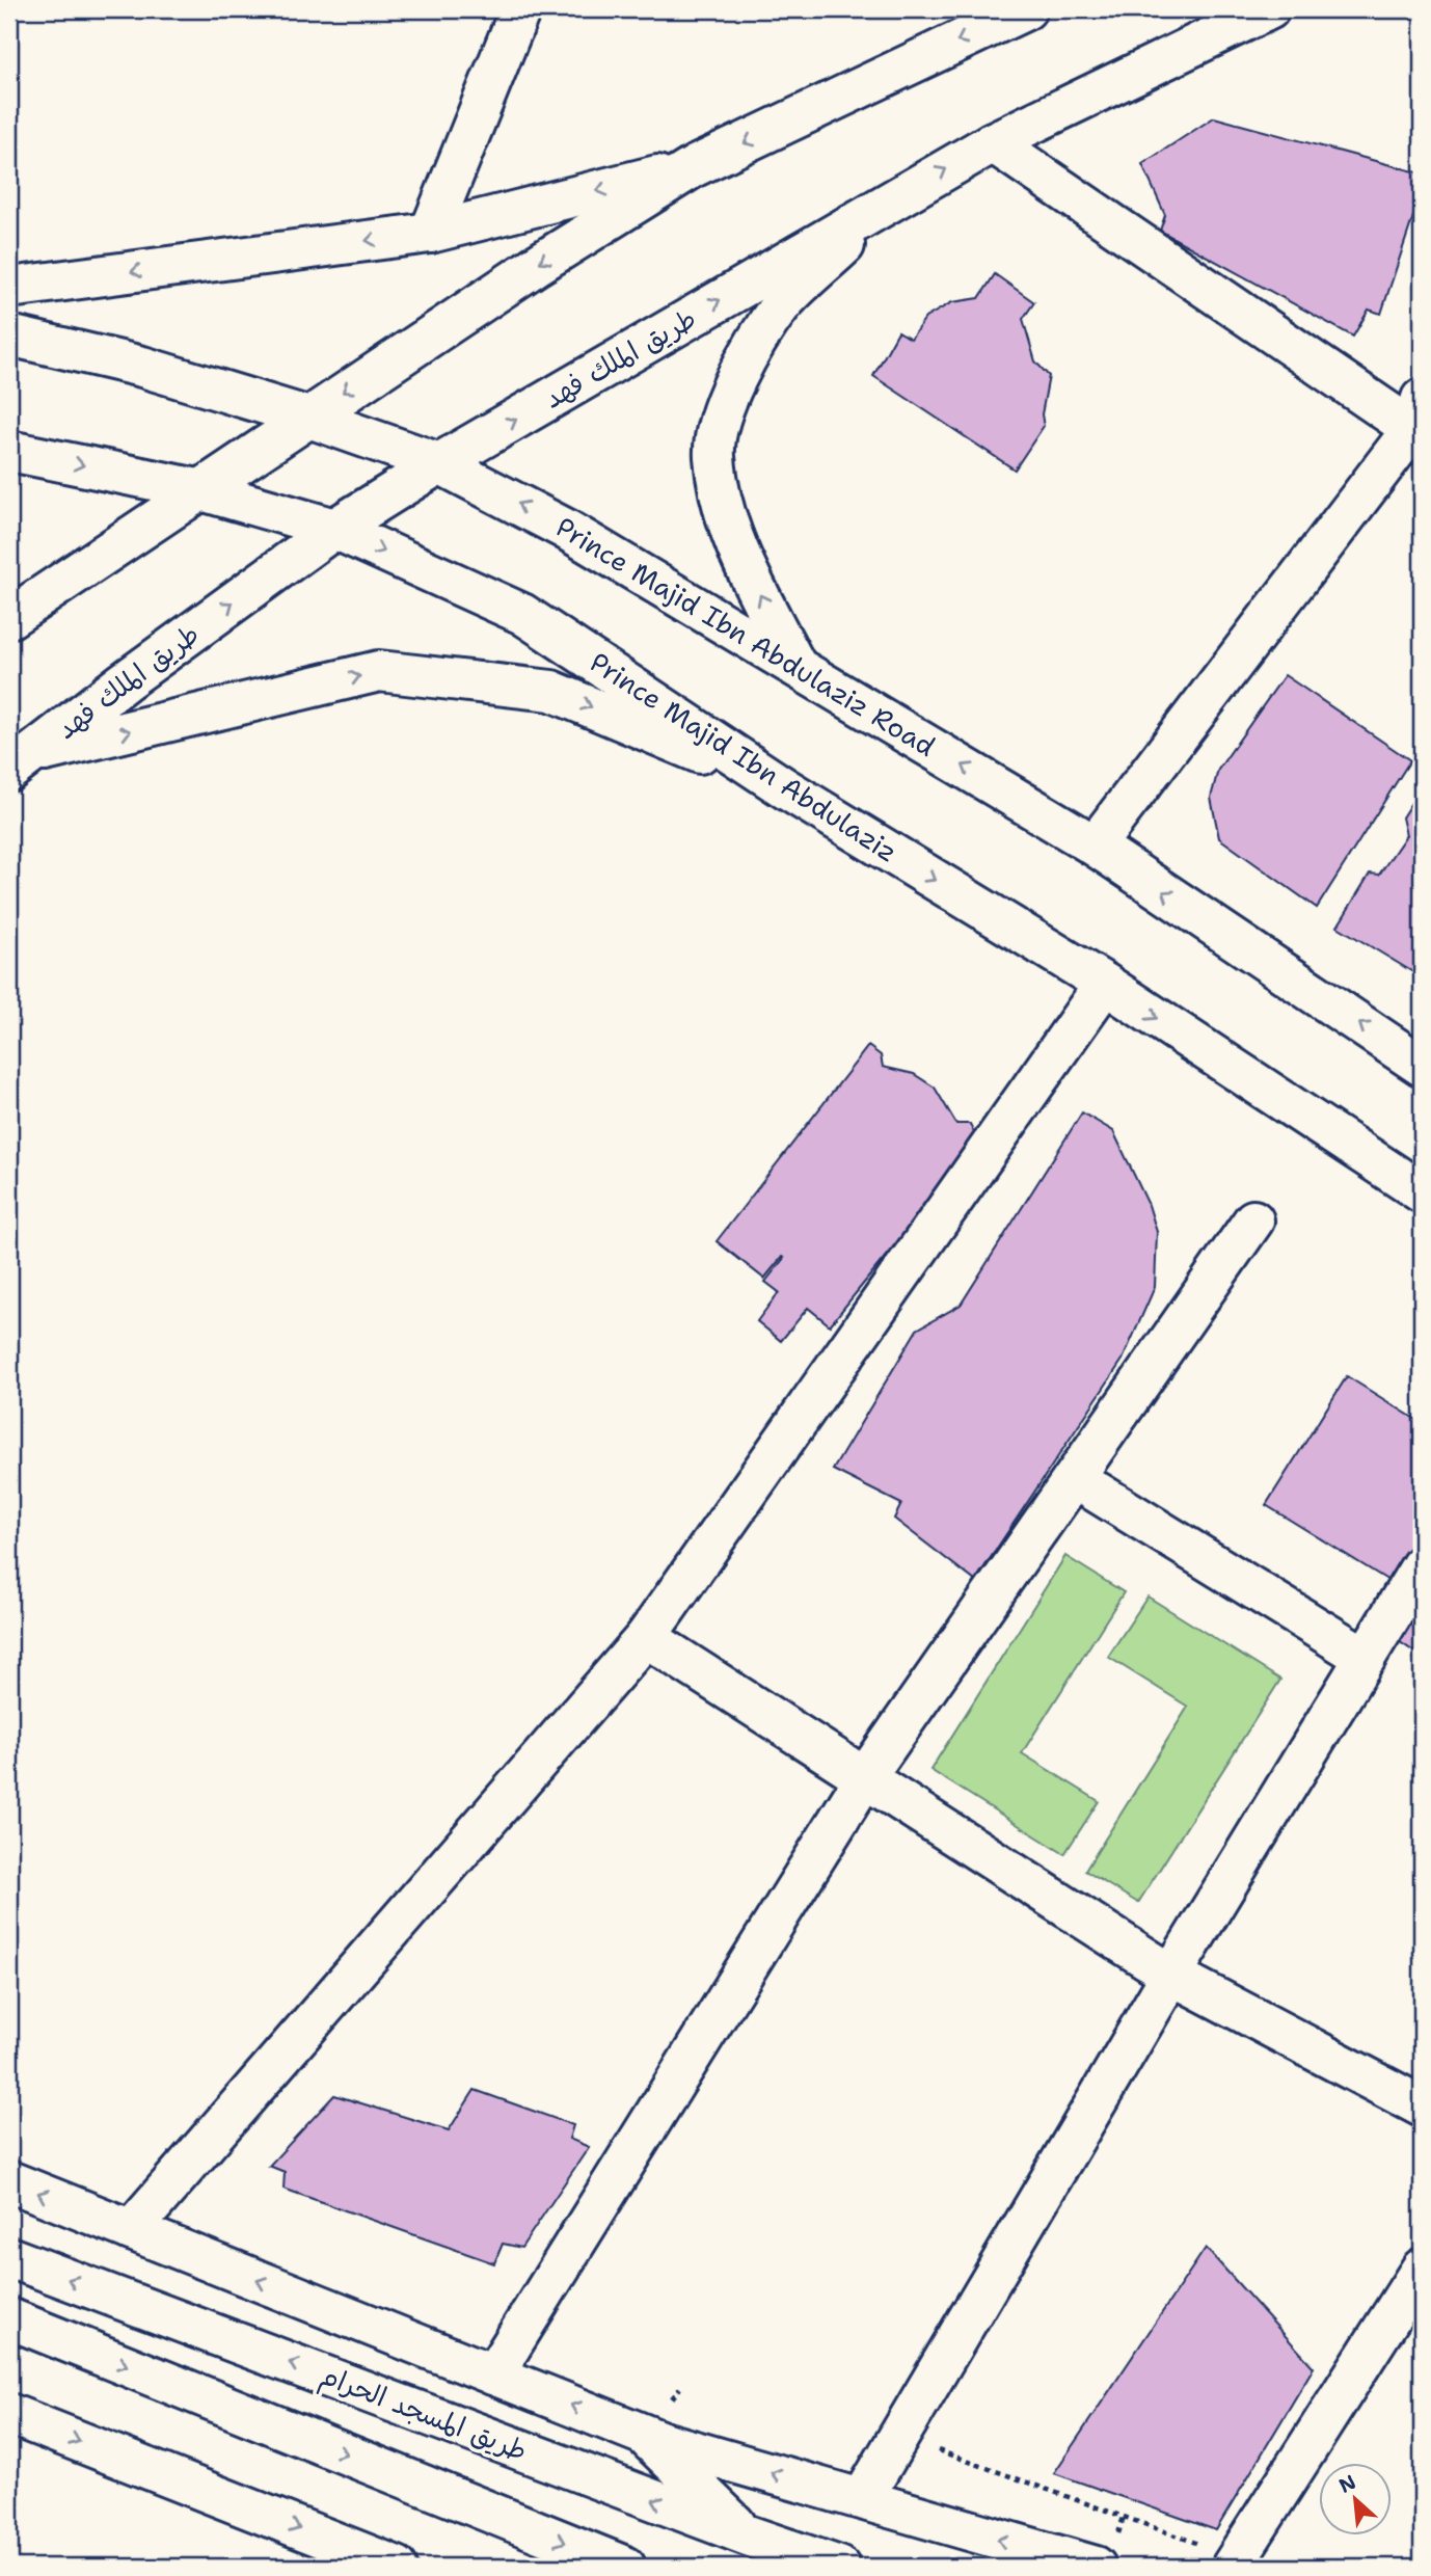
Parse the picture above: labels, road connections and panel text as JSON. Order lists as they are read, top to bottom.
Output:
{
  "streets": {
    "main road": [
      "طريق الملك فهد",
      "Prince Majid Ibn Abdulaziz Road",
      "Prince Majid Ibn Abdulaziz",
      "طريق المسجد الحرام"
    ]
  },
  "crossings": [
    ["طريق الملك فهد", "Prince Majid Ibn Abdulaziz Road"],
    ["طريق الملك فهد", "Prince Majid Ibn Abdulaziz"]
  ],
  "one_way": ["Prince Majid Ibn Abdulaziz Road", "Prince Majid Ibn Abdulaziz"],
  "north": "top left"
}
